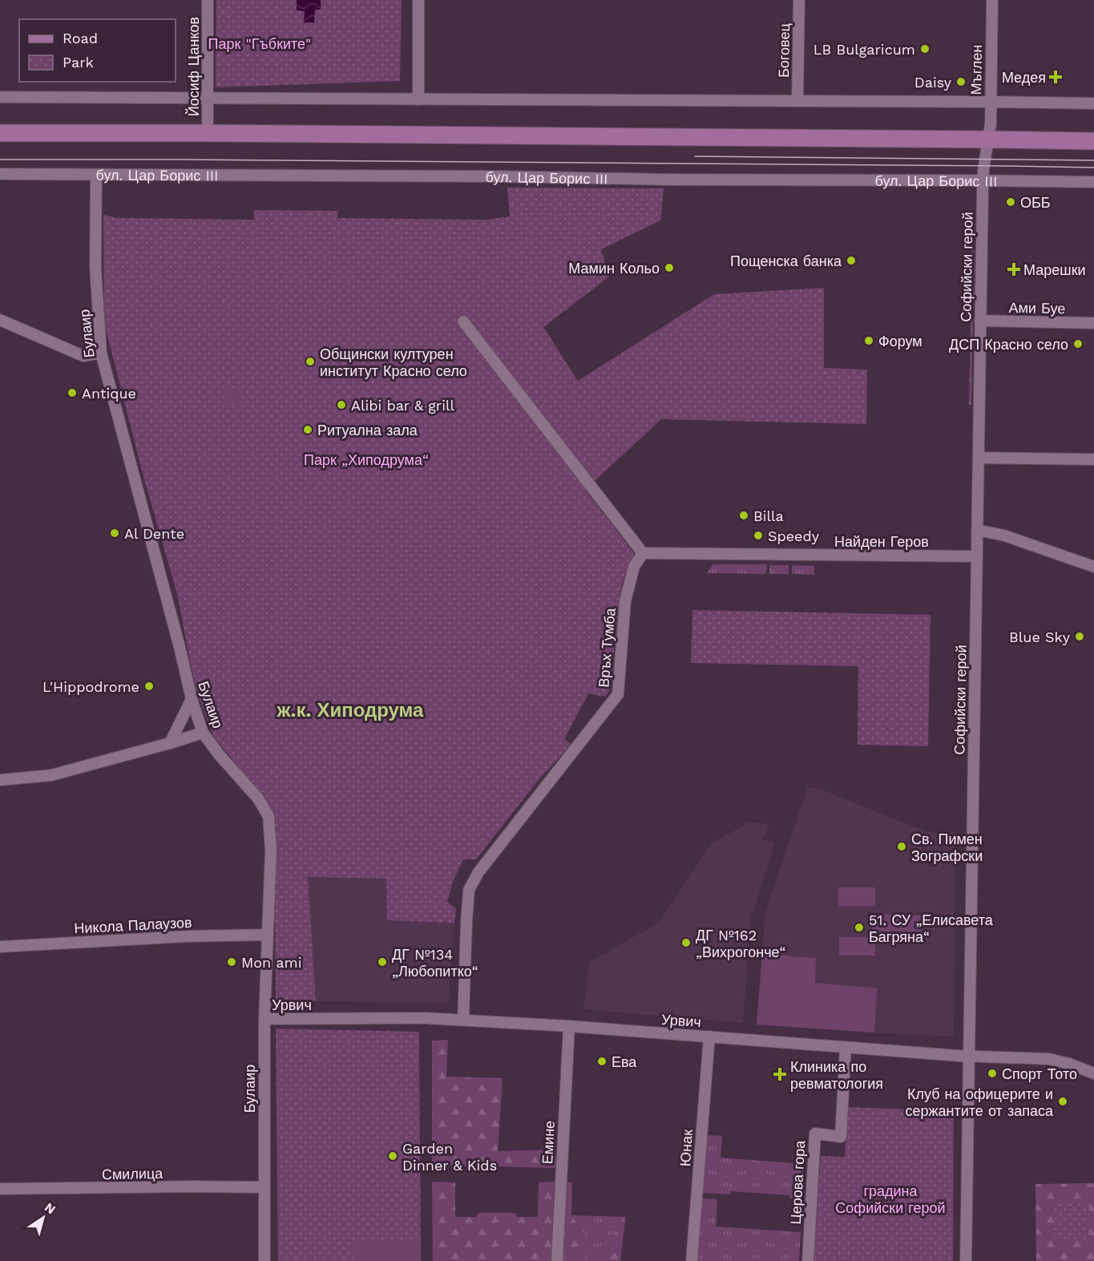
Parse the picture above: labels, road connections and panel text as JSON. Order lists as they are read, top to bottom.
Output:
{
  "streets": {
    "street": [
      "Боговец",
      "Йосиф Цанков",
      "Мъглен",
      "бул. Цар Борис III",
      "Софийски герой",
      "Ами Буе",
      "Булаир",
      "Найден Геров",
      "Връх Тумба",
      "Никола Палаузов",
      "Урвич",
      "Емине",
      "Юнак",
      "Смилица",
      "Церова гора"
    ]
  },
  "crossings": [
    ["Мъглен", "Софийски герой"],
    ["бул. Цар Борис III", "Софийски герой"],
    ["бул. Цар Борис III", "Булаир"],
    ["Софийски герой", "Ами Буе"],
    ["Софийски герой", "Найден Геров"],
    ["Софийски герой", "Урвич"],
    ["Булаир", "Никола Палаузов"],
    ["Булаир", "Урвич"],
    ["Булаир", "Смилица"],
    ["Найден Геров", "Връх Тумба"],
    ["Връх Тумба", "Урвич"],
    ["Урвич", "Емине"],
    ["Урвич", "Юнак"],
    ["Урвич", "Церова гора"]
  ],
  "districts": ["ж.к. Хиподрума"],
  "parks": ["Парк \"Гъбките\"", "Парк „Хиподрума“", "градина Софийски герой"],
  "places": {
    "other": [
      "LB Bulgaricum",
      "Daisy",
      "ОББ",
      "Пощенска банка",
      "Мамин Кольо",
      "Форум",
      "ДСП Красно село",
      "Общински културен институт Красно село",
      "Antique",
      "Alibi bar & grill",
      "Ритуална зала",
      "Billa",
      "Al Dente",
      "Speedy",
      "Blue Sky",
      "L'Hippodrome",
      "Св. Пимен Зографски",
      "51. СУ „Елисавета Багряна“",
      "ДГ №162 „Вихрогонче“",
      "Mon ami",
      "ДГ №134 „Любопитко“",
      "Ева",
      "Спорт Тото",
      "Клуб на офицерите и сержантите от запаса",
      "Garden Dinner & Kids"
    ],
    "health": ["Медея", "Марешки", "Клиника по ревматология"]
  },
  "legend": ["Road", "Park"],
  "north": "top right"
}
